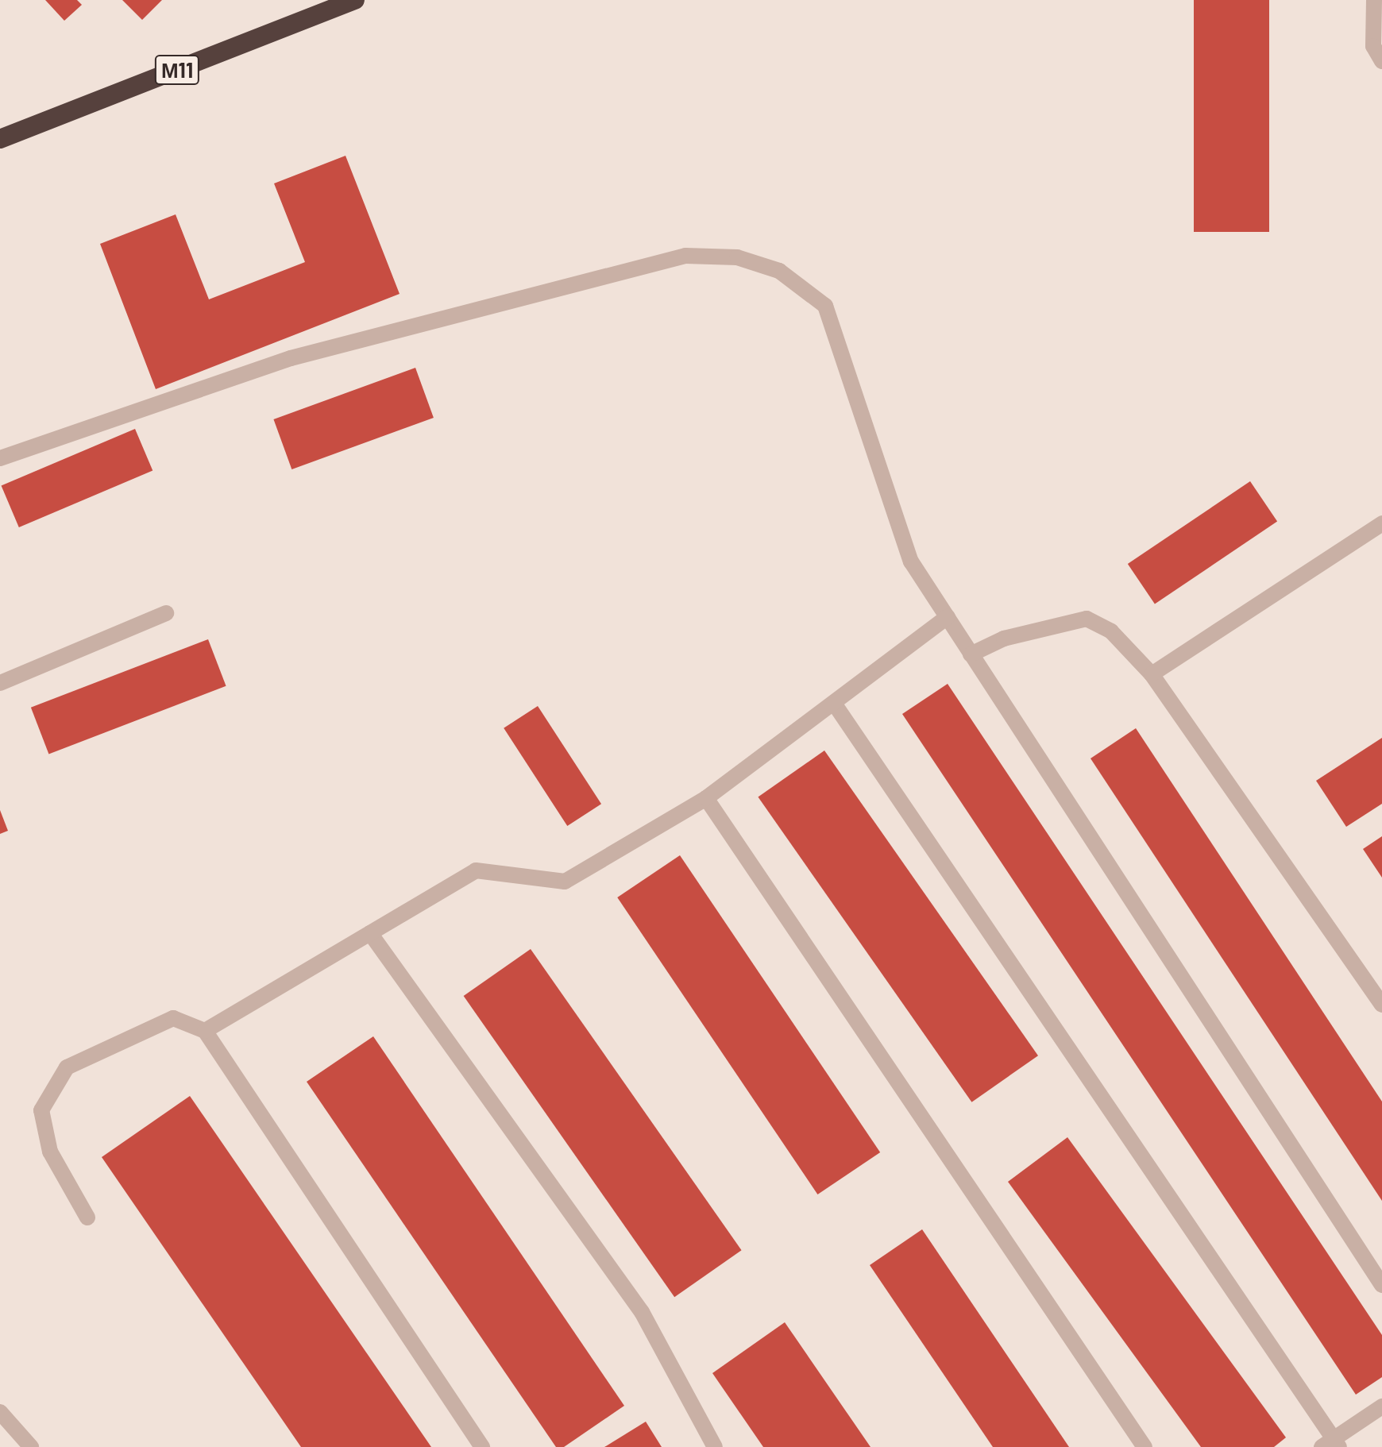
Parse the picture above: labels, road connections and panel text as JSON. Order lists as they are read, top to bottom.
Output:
{
  "streets": {
    "highway": ["М11"]
  }
}
